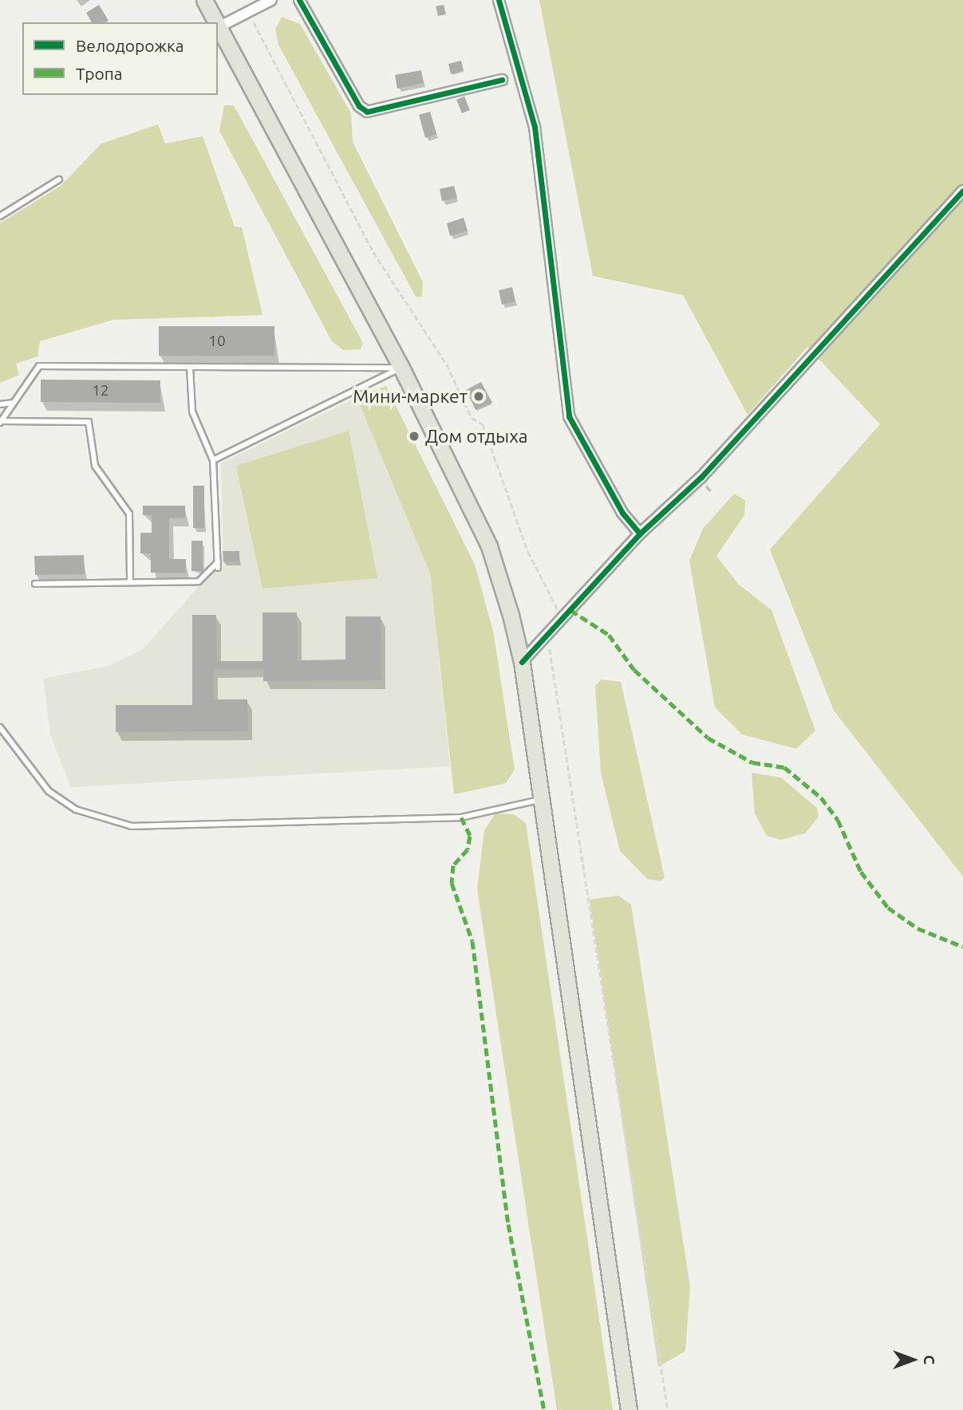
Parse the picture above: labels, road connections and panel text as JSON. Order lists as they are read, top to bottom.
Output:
{
  "places": ["Мини-маркет", "Дом отдыха"],
  "house_numbers": ["10", "12"],
  "legend": ["Велодорожка", "Тропа"],
  "north": "right"
}
